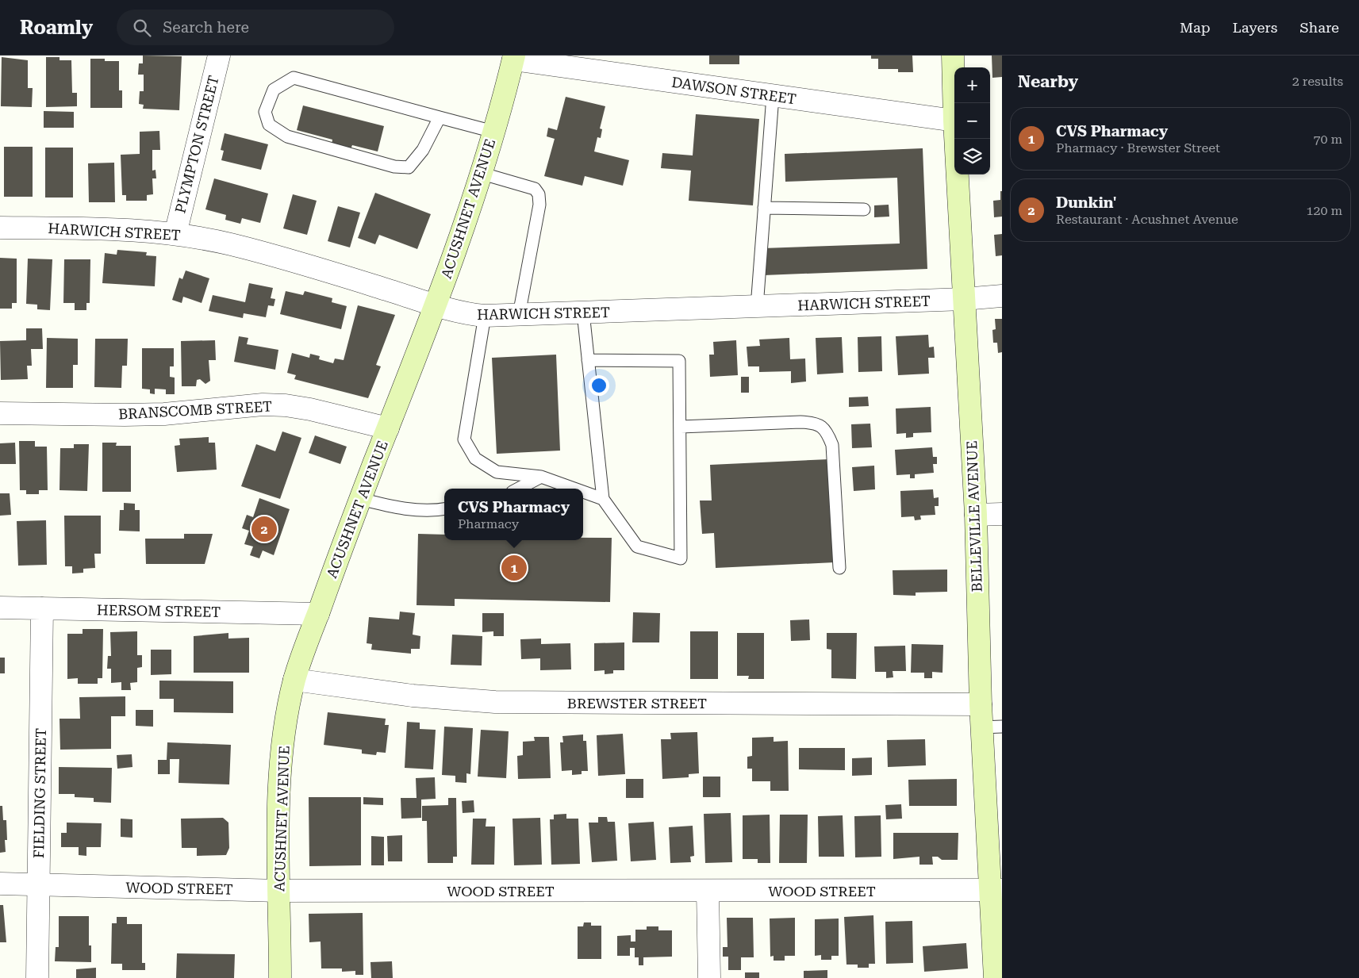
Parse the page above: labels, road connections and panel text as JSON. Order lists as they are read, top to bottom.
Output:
{
  "streets": {
    "main road": ["ACUSHNET AVENUE", "BELLEVILLE AVENUE"],
    "street": [
      "DAWSON STREET",
      "PLYMPTON STREET",
      "HARWICH STREET",
      "BRANSCOMB STREET",
      "HERSOM STREET",
      "BREWSTER STREET",
      "FIELDING STREET",
      "WOOD STREET"
    ]
  },
  "crossings": [
    ["DAWSON STREET", "ACUSHNET AVENUE"],
    ["DAWSON STREET", "BELLEVILLE AVENUE"],
    ["PLYMPTON STREET", "HARWICH STREET"],
    ["ACUSHNET AVENUE", "HARWICH STREET"],
    ["ACUSHNET AVENUE", "BRANSCOMB STREET"],
    ["ACUSHNET AVENUE", "HERSOM STREET"],
    ["ACUSHNET AVENUE", "BREWSTER STREET"],
    ["ACUSHNET AVENUE", "WOOD STREET"],
    ["HARWICH STREET", "BELLEVILLE AVENUE"],
    ["BELLEVILLE AVENUE", "BREWSTER STREET"],
    ["BELLEVILLE AVENUE", "WOOD STREET"],
    ["HERSOM STREET", "FIELDING STREET"],
    ["FIELDING STREET", "WOOD STREET"]
  ],
  "page": {
    "header": "Roamly",
    "search": "Search here",
    "nav": ["Map", "Layers", "Share"],
    "heading": ["Nearby", "2 results"],
    "map_buttons": ["+", "−"],
    "list": [
      {
        "mark": "1",
        "name": "CVS Pharmacy",
        "note": "Pharmacy · Brewster Street",
        "value": "70 m"
      },
      {
        "mark": "2",
        "name": "Dunkin'",
        "note": "Restaurant · Acushnet Avenue",
        "value": "120 m"
      }
    ],
    "popup": ["CVS Pharmacy", "Pharmacy"],
    "pins": ["2", "1"]
  }
}
